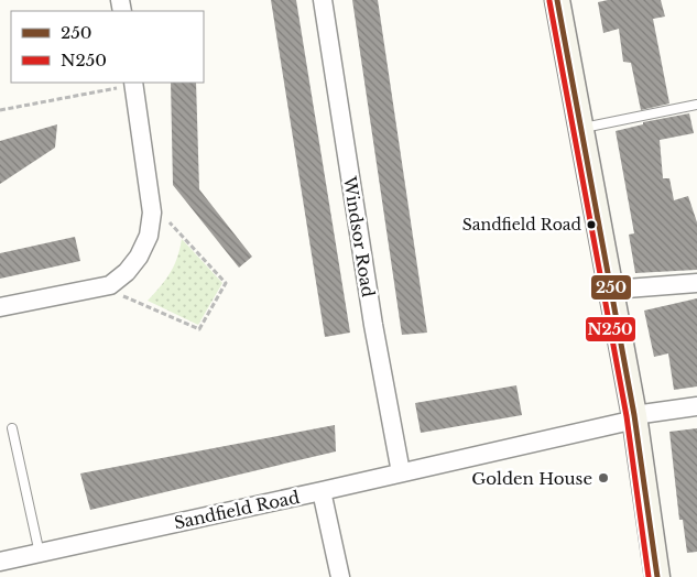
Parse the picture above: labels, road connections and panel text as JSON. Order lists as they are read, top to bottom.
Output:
{
  "streets": {
    "street": ["Windsor Road", "Sandfield Road"]
  },
  "crossings": [
    ["Windsor Road", "Sandfield Road"]
  ],
  "places": ["Sandfield Road", "Golden House"],
  "lines": ["transit line 250", "transit line N250"],
  "legend": ["250", "N250"]
}
